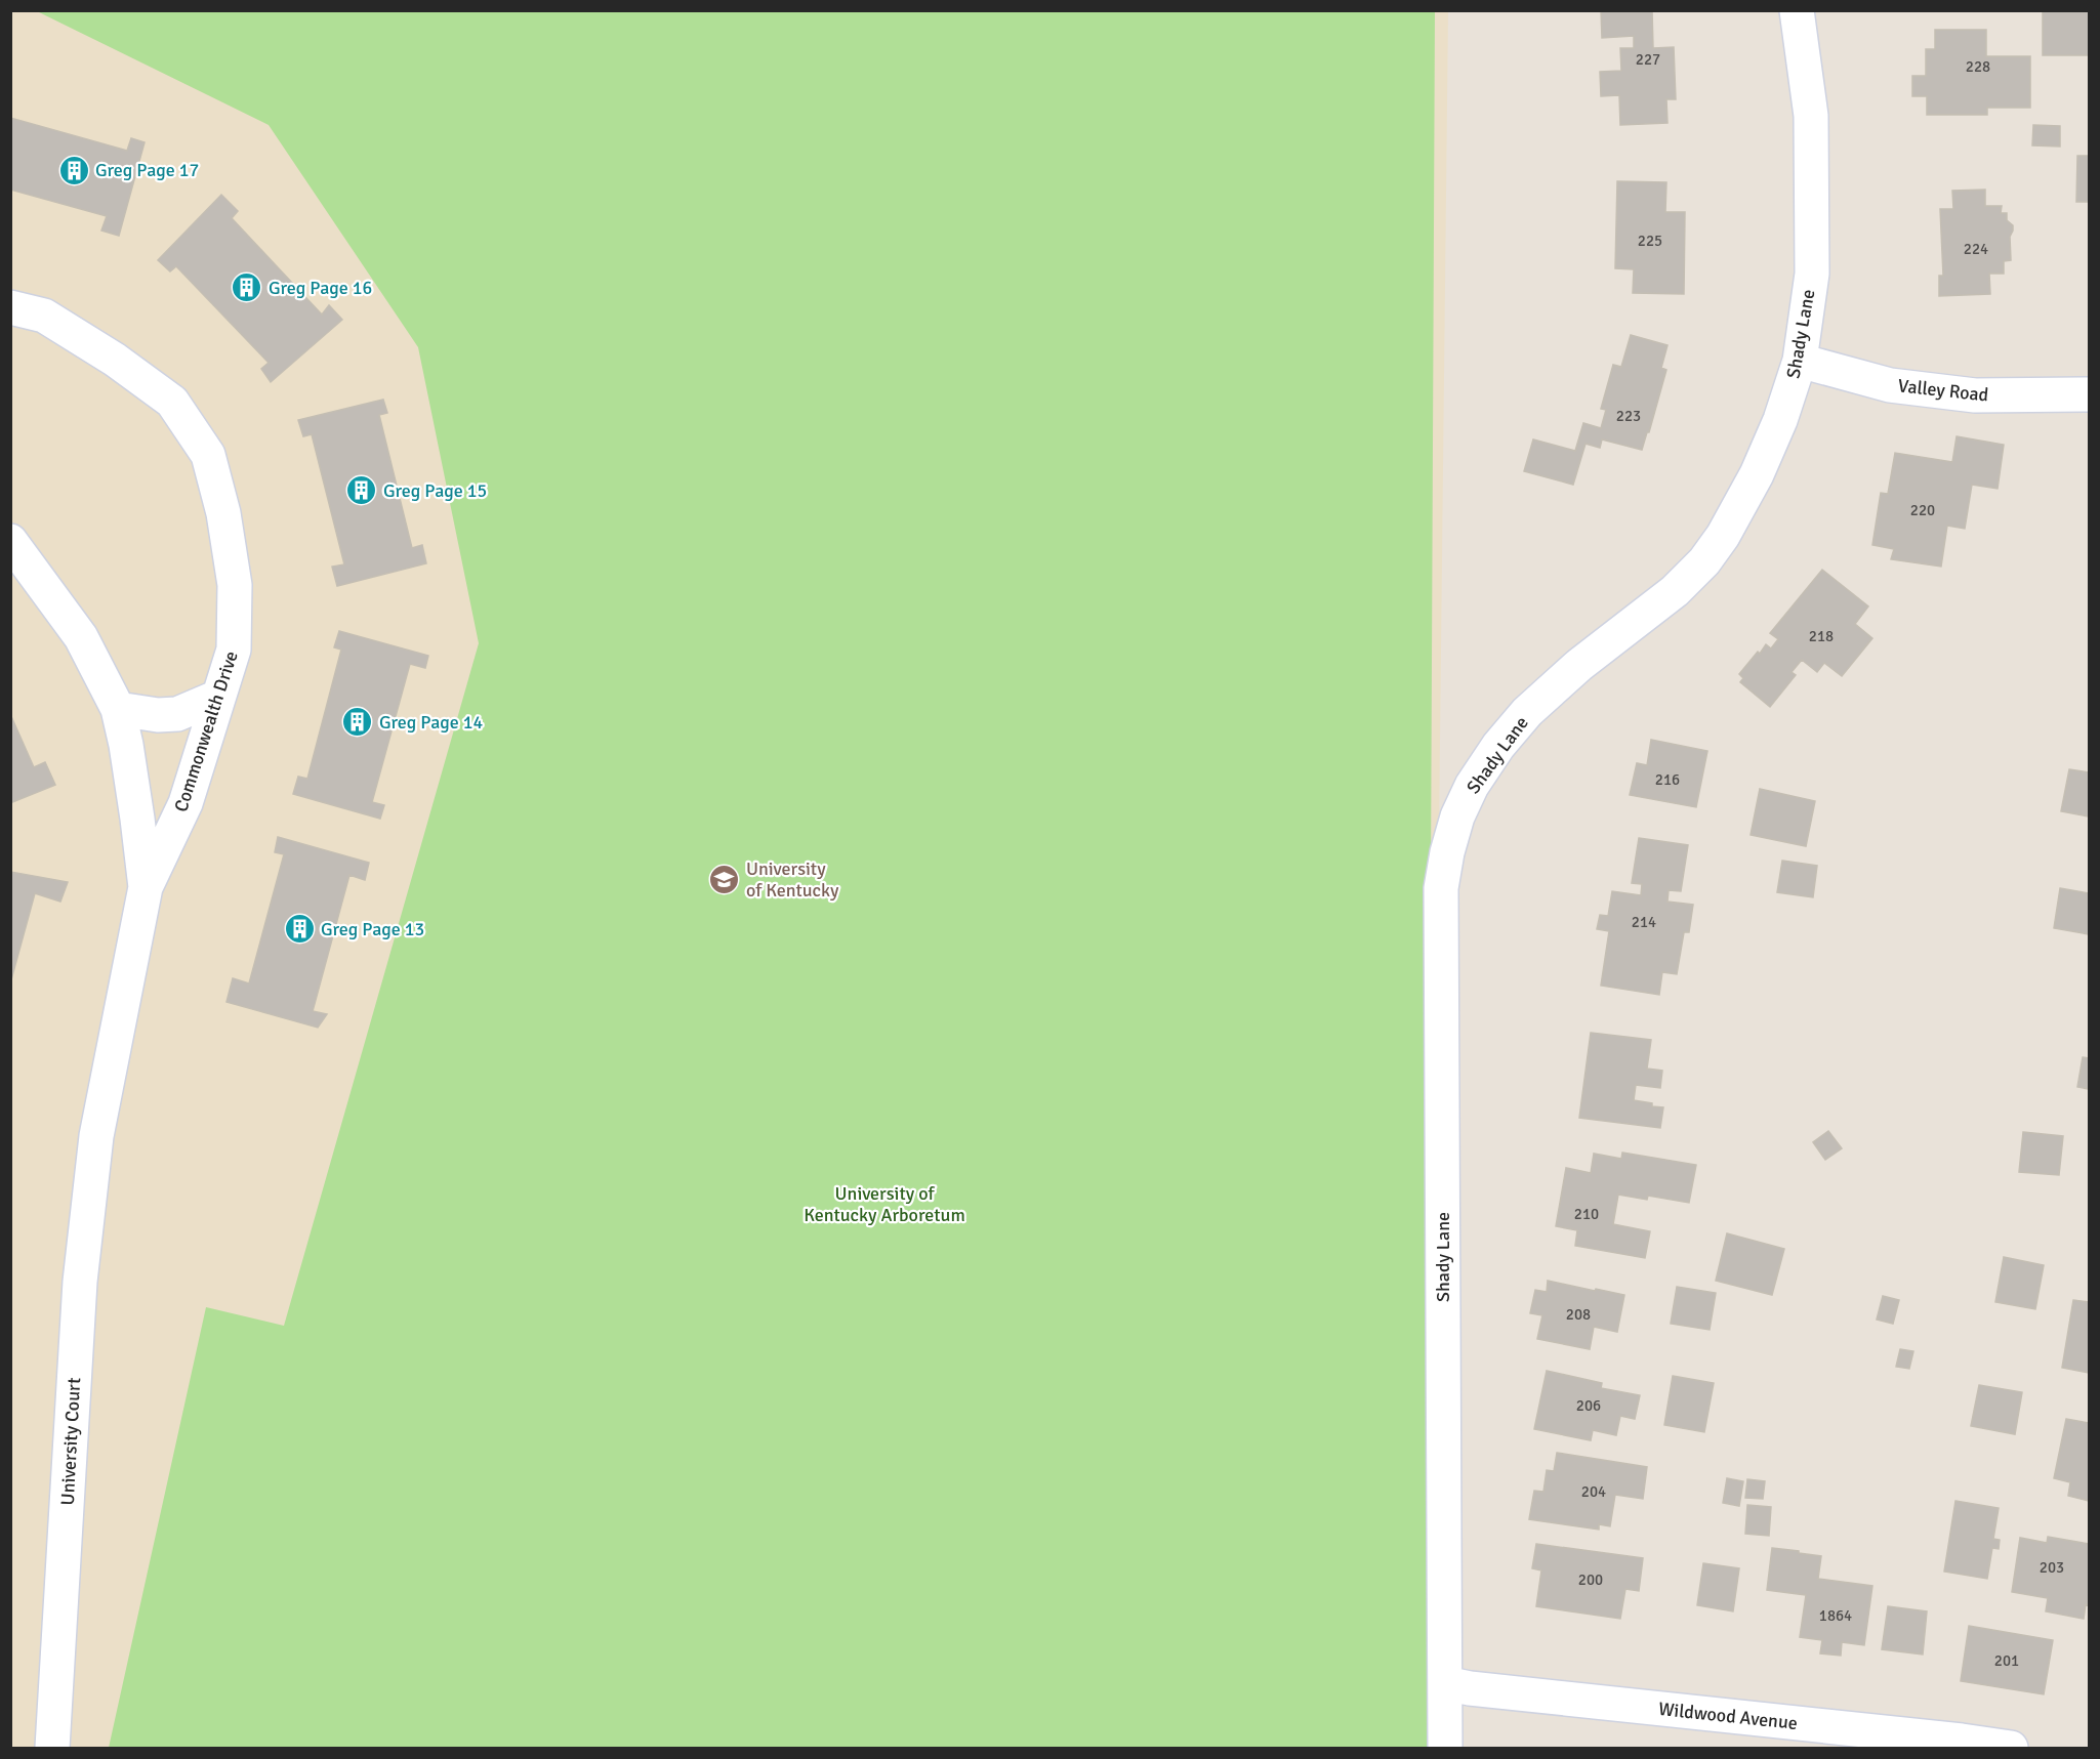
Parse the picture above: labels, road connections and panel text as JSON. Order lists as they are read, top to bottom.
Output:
{
  "streets": {
    "street": [
      "Shady Lane",
      "Valley Road",
      "Commonwealth Drive",
      "University Court",
      "Wildwood Avenue"
    ]
  },
  "crossings": [
    ["Shady Lane", "Valley Road"],
    ["Shady Lane", "Wildwood Avenue"],
    ["Commonwealth Drive", "University Court"]
  ],
  "parks": ["University of Kentucky Arboretum"],
  "places": {
    "building": [
      "Greg Page 17",
      "Greg Page 16",
      "Greg Page 15",
      "Greg Page 14",
      "Greg Page 13"
    ],
    "school or university": ["University of Kentucky"]
  },
  "house_numbers": [
    "227",
    "228",
    "225",
    "224",
    "223",
    "220",
    "218",
    "216",
    "214",
    "210",
    "208",
    "206",
    "204",
    "203",
    "200",
    "1864",
    "201"
  ]
}
